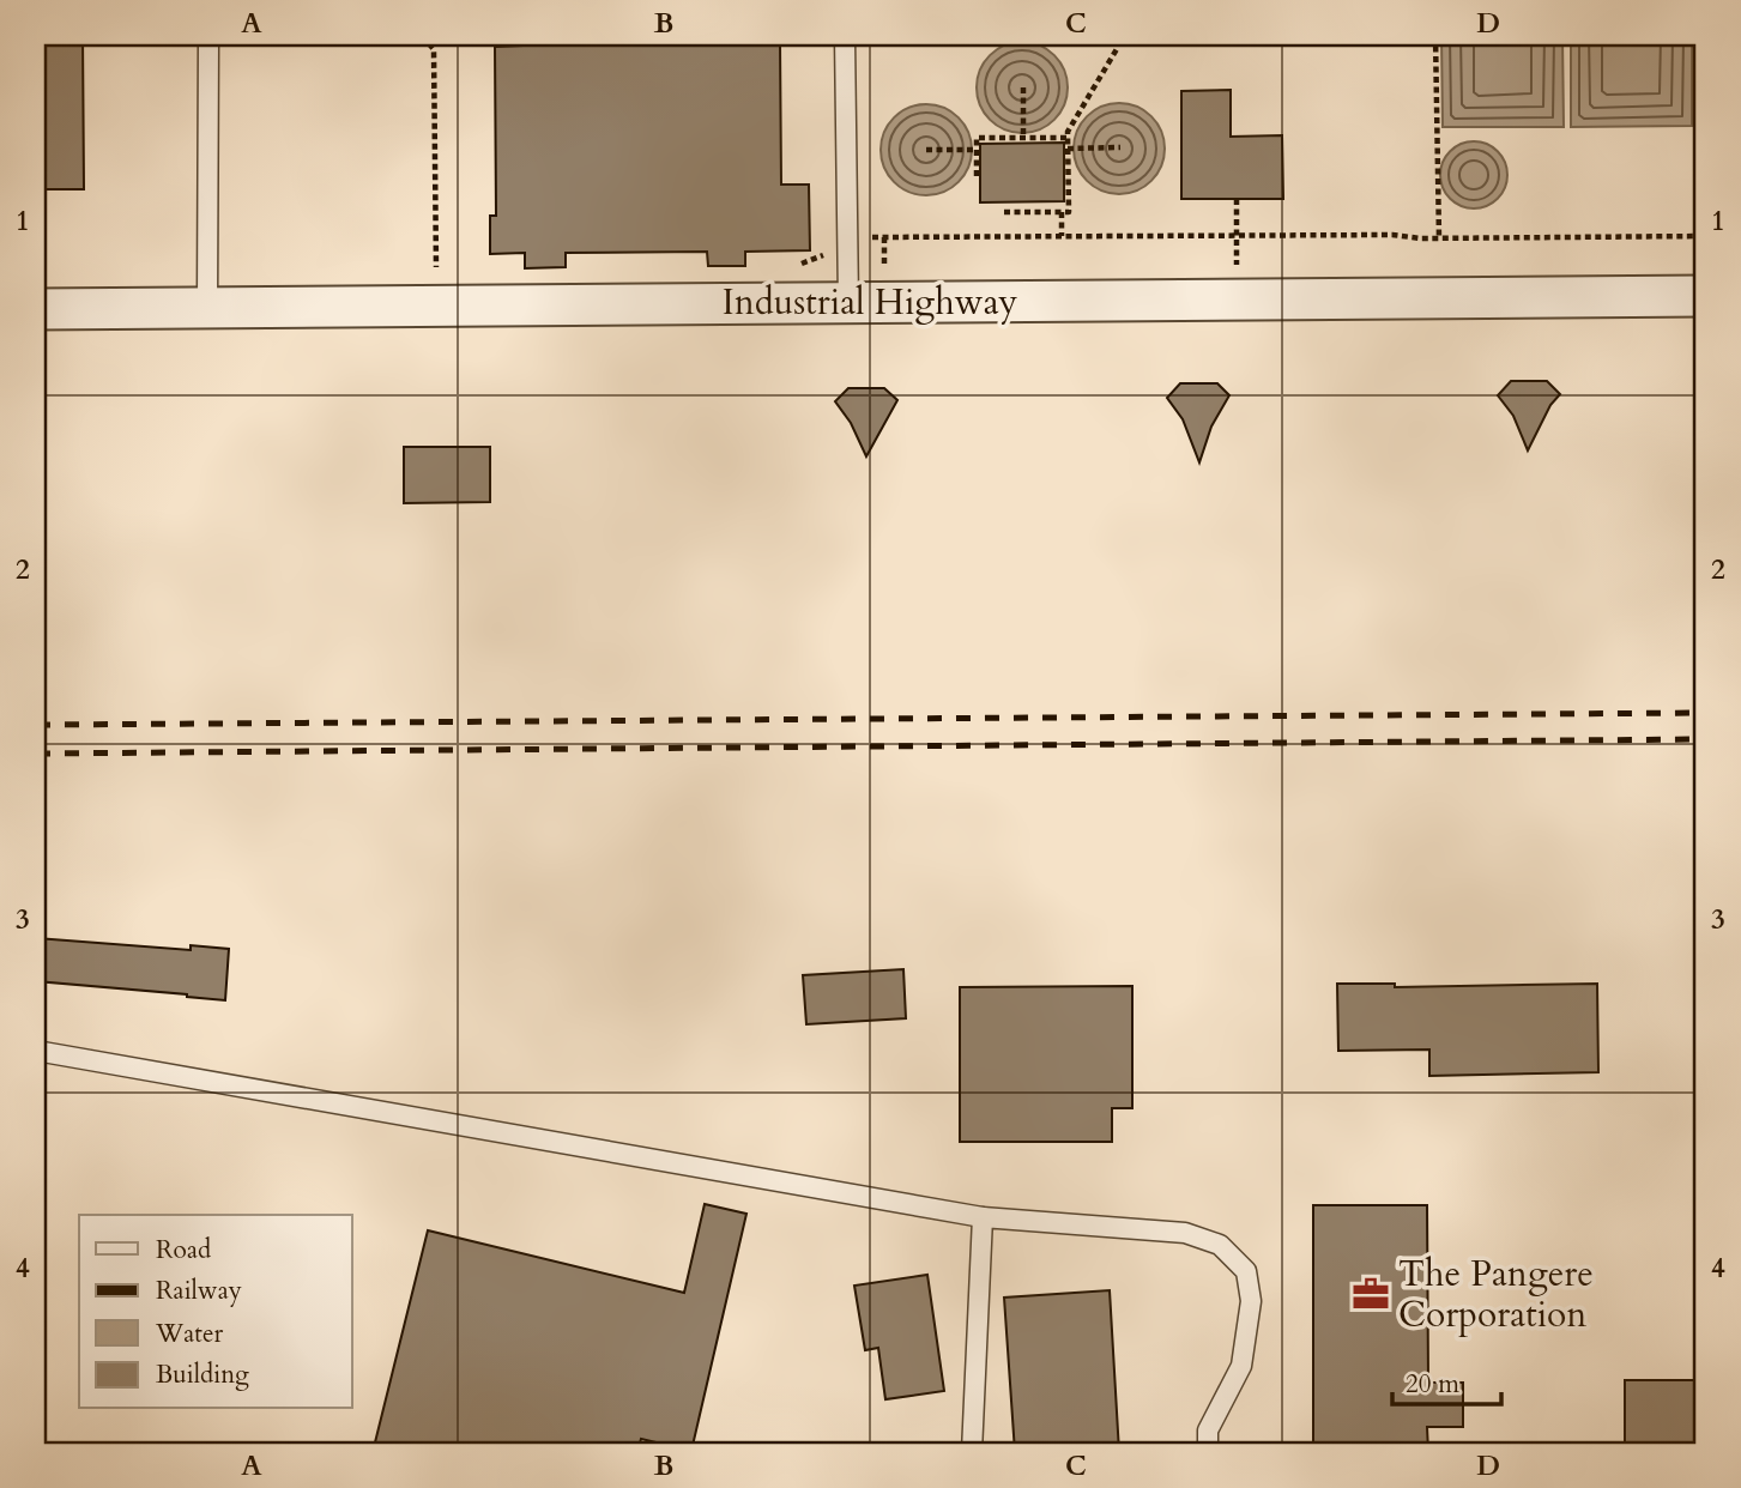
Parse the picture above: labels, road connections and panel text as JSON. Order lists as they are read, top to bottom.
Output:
{
  "streets": {
    "street": ["Industrial Highway"]
  },
  "places": {
    "office": ["The Pangere Corporation"]
  },
  "legend": [
    "Road",
    "Railway",
    "Water",
    "Building"
  ],
  "scale_bar": "20 m",
  "grid": {
    "columns": [
      "A",
      "B",
      "C",
      "D"
    ],
    "rows": [
      "1",
      "2",
      "3",
      "4"
    ]
  }
}
